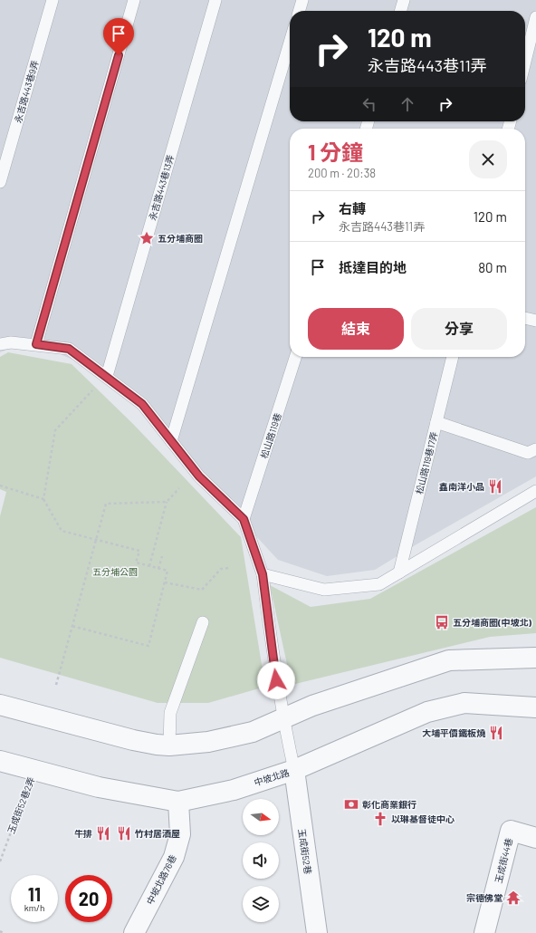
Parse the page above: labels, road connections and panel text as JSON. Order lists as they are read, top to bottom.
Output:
{
  "streets": {
    "street": [
      "中坡北路",
      "玉成街52巷",
      "玉成街44巷",
      "中坡北路76巷"
    ],
    "lane": [
      "永吉路443巷9弄",
      "永吉路443巷13弄",
      "松山路119巷",
      "松山路119巷17弄"
    ],
    "path": ["玉成街52巷2弄"]
  },
  "crossings": [
    ["中坡北路", "玉成街52巷2弄"],
    ["中坡北路", "玉成街52巷"],
    ["中坡北路", "中坡北路76巷"]
  ],
  "parks": ["五分埔公園"],
  "places": {
    "place": ["五分埔商圈"],
    "restaurant": [
      "鑫南洋小品",
      "大埔平價鐵板燒",
      "牛排",
      "竹村居酒屋"
    ],
    "bus stop": ["五分埔商圈(中坡北)"],
    "bank": ["彰化商業銀行"],
    "church": ["以琳基督徒中心"],
    "temple": ["宗德佛堂"]
  },
  "north": "right",
  "page": {
    "turn": ["120 m", "永吉路443巷11弄"],
    "heading": ["1 分鐘", "200 m · 20:38"],
    "list": [
      {
        "name": "右轉",
        "note": "永吉路443巷11弄",
        "value": "120 m"
      },
      {
        "name": "抵達目的地",
        "value": "80 m"
      }
    ],
    "buttons": ["結束", "分享"],
    "speed": "11 km/h",
    "limit": "20"
  }
}
